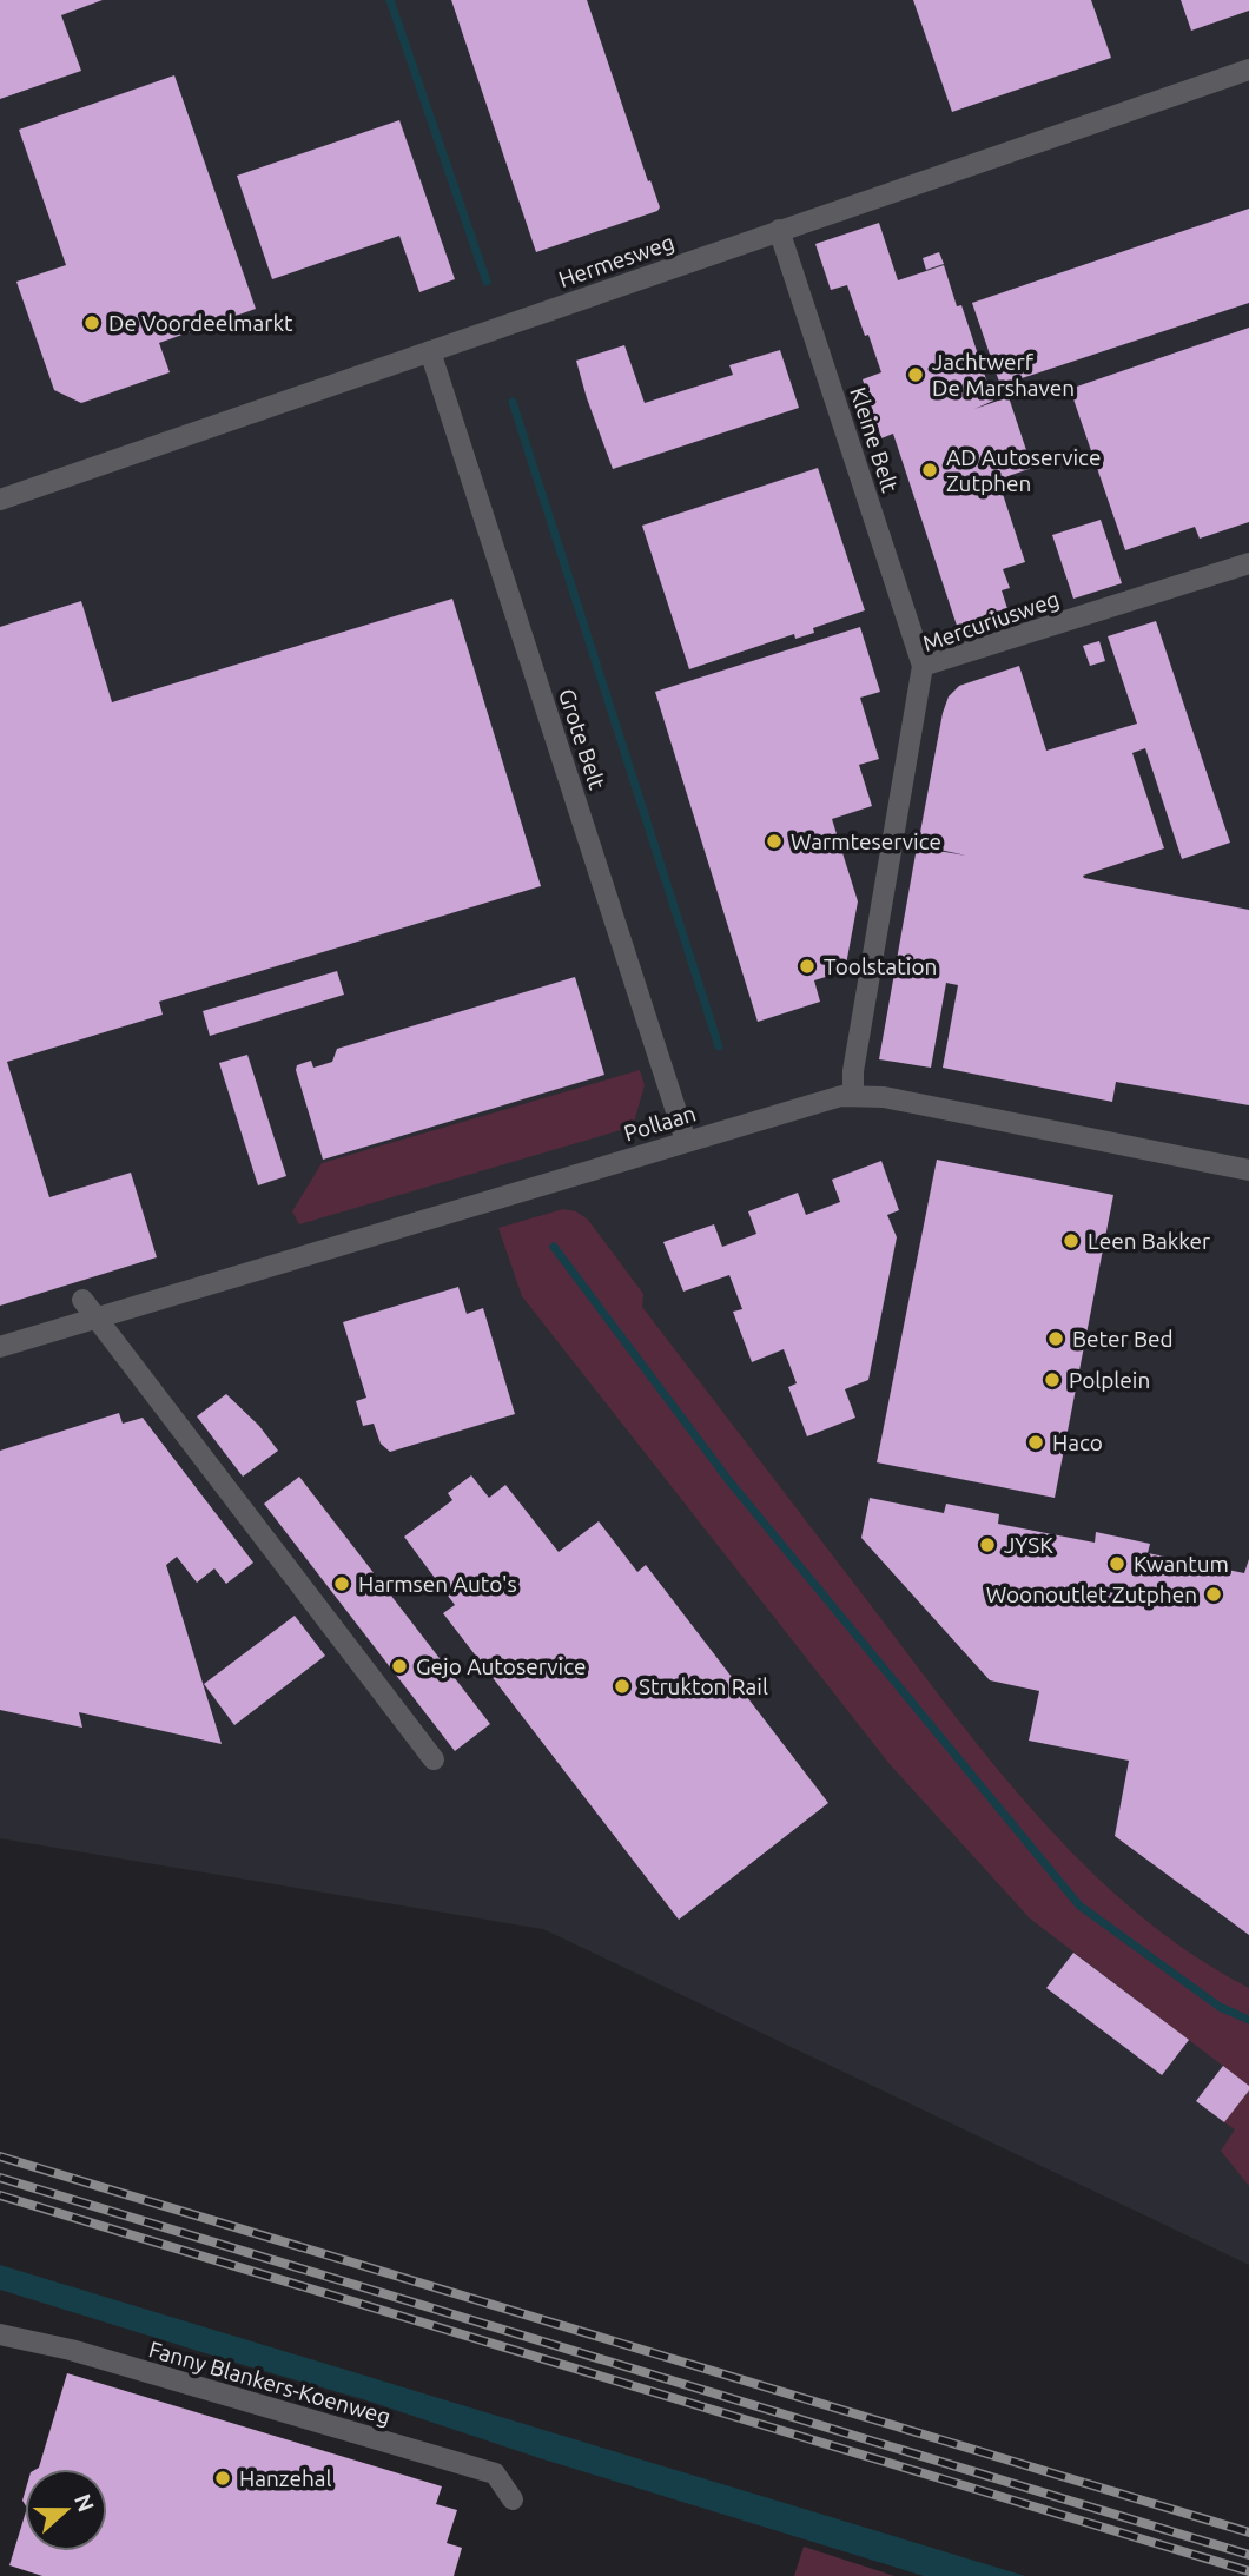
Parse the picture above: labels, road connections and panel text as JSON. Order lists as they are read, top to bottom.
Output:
{
  "streets": {
    "street": [
      "Hermesweg",
      "Kleine Belt",
      "Mercuriusweg",
      "Grote Belt",
      "Pollaan",
      "Fanny Blankers-Koenweg"
    ]
  },
  "crossings": [
    ["Hermesweg", "Kleine Belt"],
    ["Hermesweg", "Grote Belt"],
    ["Kleine Belt", "Mercuriusweg"],
    ["Mercuriusweg", "Pollaan"],
    ["Grote Belt", "Pollaan"]
  ],
  "places": [
    "De Voordeelmarkt",
    "Jachtwerf De Marshaven",
    "AD Autoservice Zutphen",
    "Warmteservice",
    "Toolstation",
    "Leen Bakker",
    "Beter Bed",
    "Polplein",
    "Haco",
    "JYSK",
    "Kwantum",
    "Harmsen Auto's",
    "Woonoutlet Zutphen",
    "Gejo Autoservice",
    "Strukton Rail",
    "Hanzehal"
  ],
  "north": "right"
}
